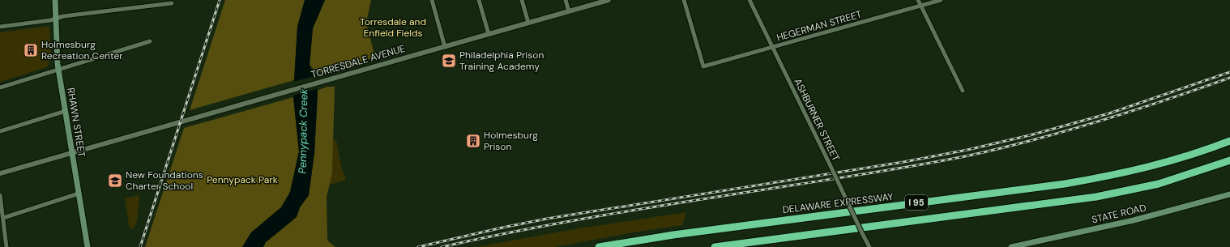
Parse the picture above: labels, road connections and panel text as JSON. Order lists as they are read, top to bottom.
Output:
{
  "streets": {
    "highway": ["I 95", "DELAWARE EXPRESSWAY"],
    "main road": ["RHAWN STREET", "STATE ROAD"],
    "street": ["HEGERMAN STREET", "TORRESDALE AVENUE", "ASHBURNER STREET"]
  },
  "crossings": [
    ["HEGERMAN STREET", "ASHBURNER STREET"],
    ["TORRESDALE AVENUE", "RHAWN STREET"]
  ],
  "water": ["Pennypack Creek"],
  "parks": ["Torresdale and Enfield Fields", "Pennypack Park"],
  "places": {
    "building": ["Holmesburg Recreation Center", "Holmesburg Prison"],
    "school or university": ["Philadelphia Prison Training Academy", "New Foundations Charter School"]
  }
}
